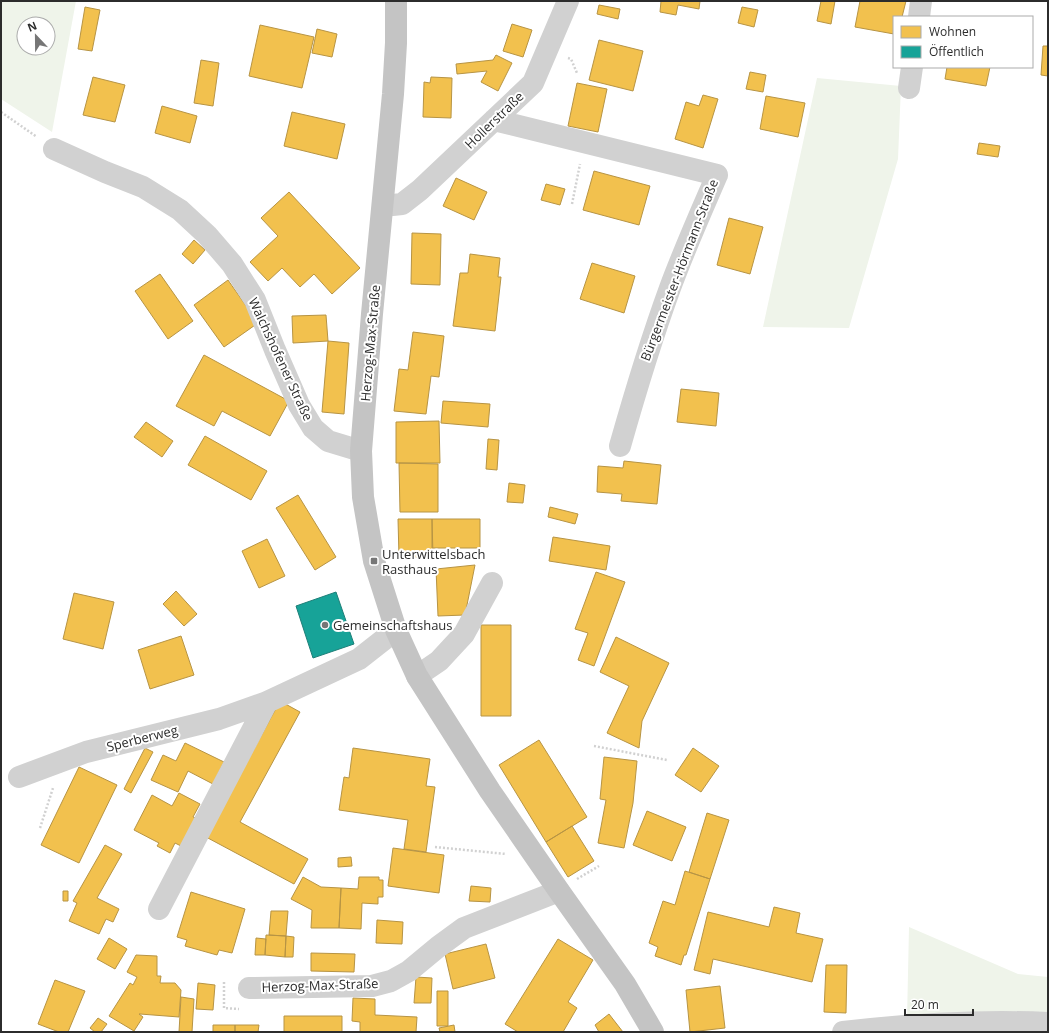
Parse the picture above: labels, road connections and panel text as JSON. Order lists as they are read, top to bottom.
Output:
{
  "streets": {
    "main road": ["Herzog-Max-Straße"],
    "street": [
      "Hollerstraße",
      "Bürgermeister-Hörmann-Straße",
      "Walchshofener Straße",
      "Sperberweg"
    ]
  },
  "crossings": [
    ["Hollerstraße", "Bürgermeister-Hörmann-Straße"],
    ["Hollerstraße", "Herzog-Max-Straße"],
    ["Herzog-Max-Straße", "Walchshofener Straße"],
    ["Herzog-Max-Straße", "Sperberweg"]
  ],
  "places": {
    "transit": ["Unterwittelsbach Rasthaus"],
    "other": ["Gemeinschaftshaus"]
  },
  "legend": ["Wohnen", "Öffentlich"],
  "scale_bar": "20 m",
  "north": "top"
}
